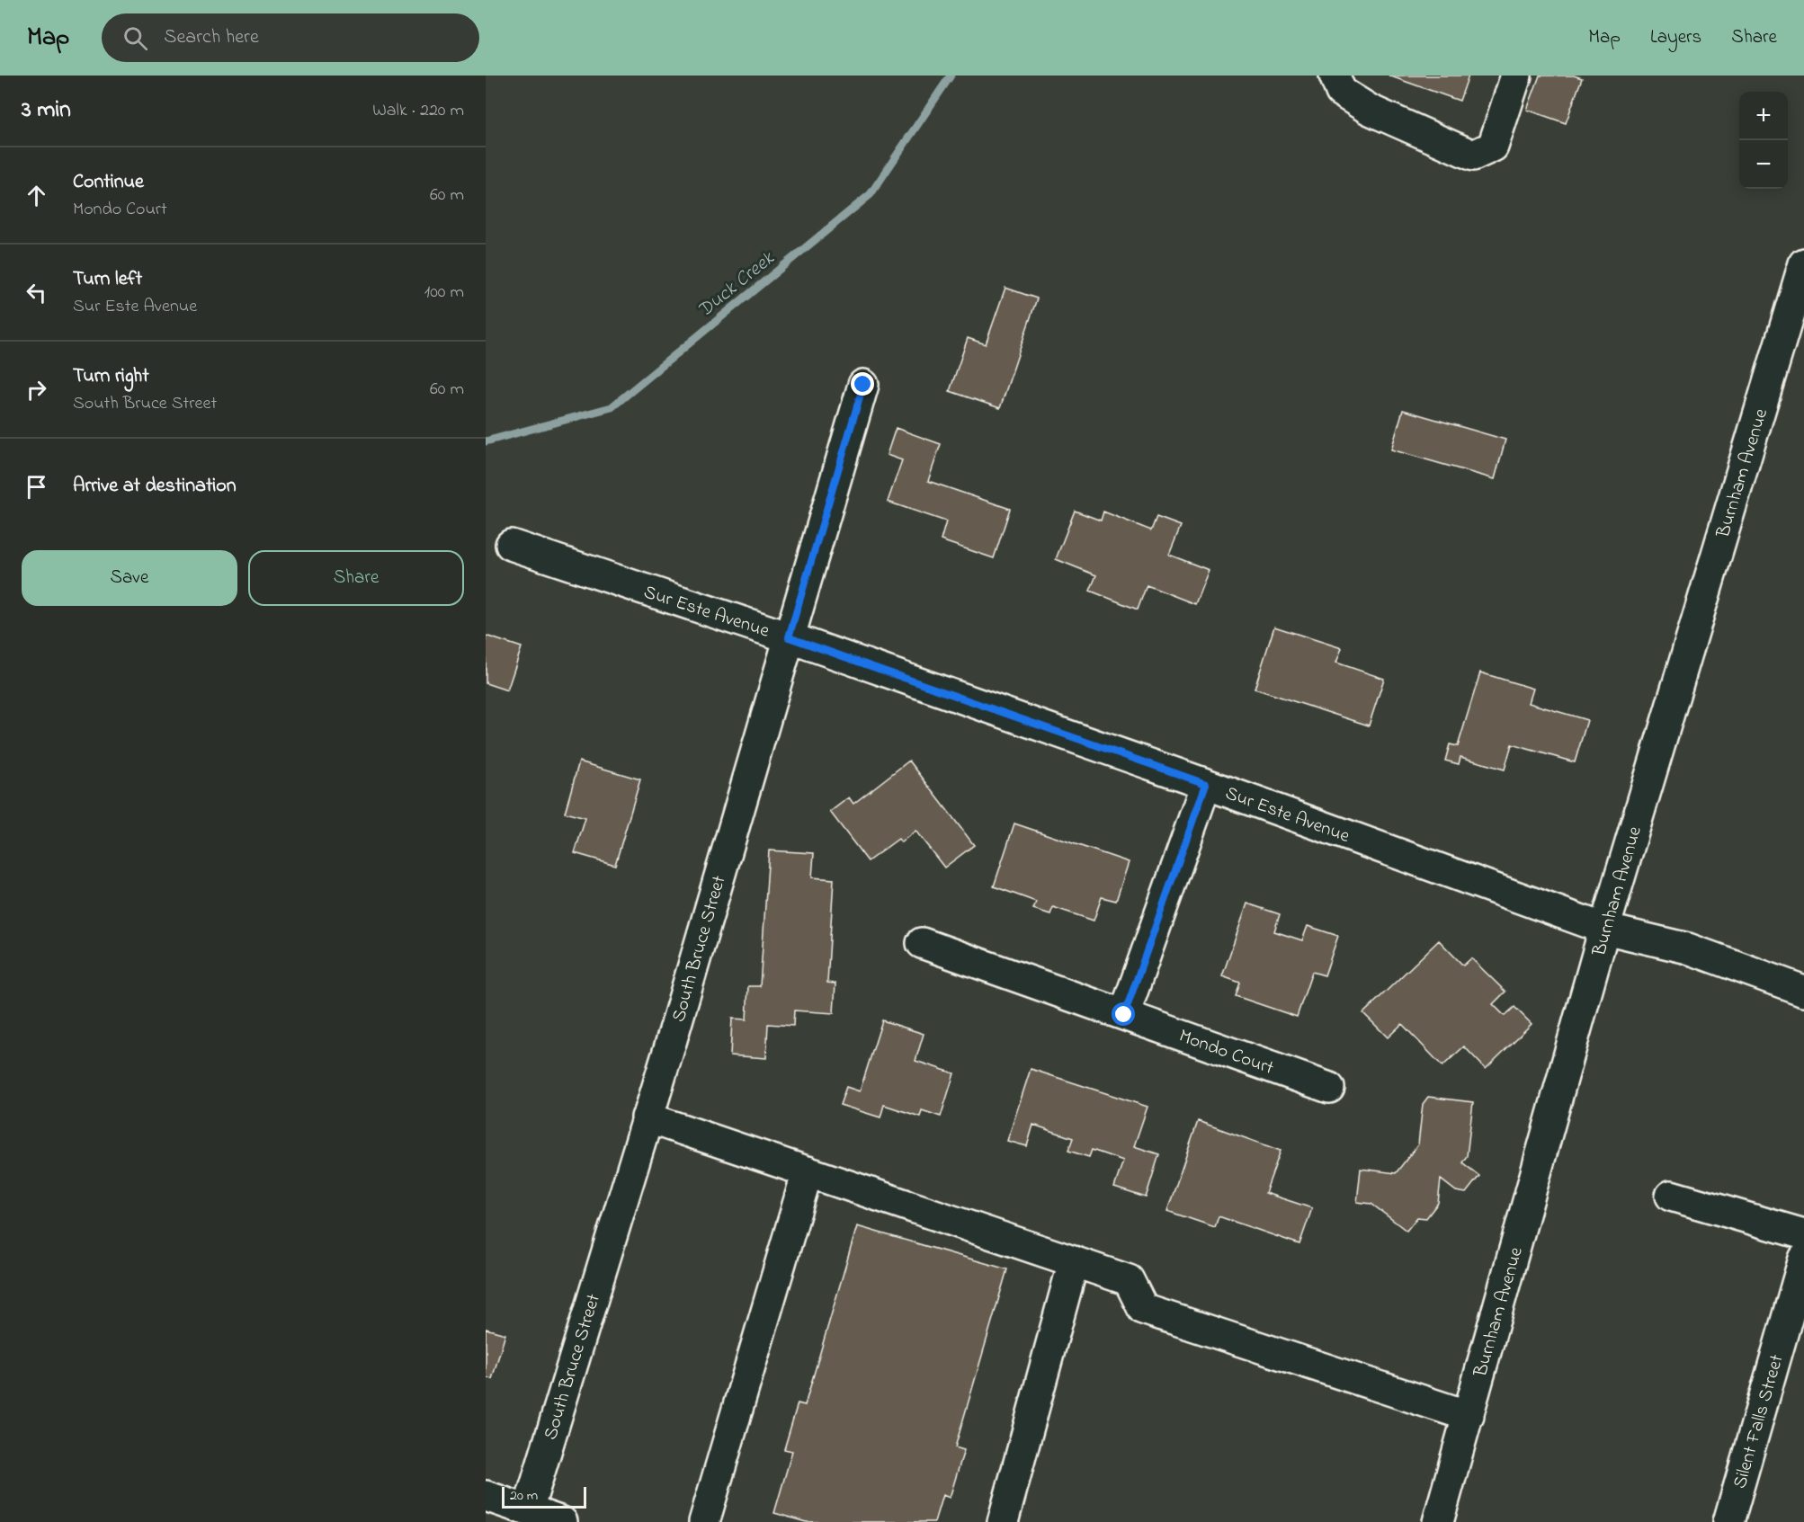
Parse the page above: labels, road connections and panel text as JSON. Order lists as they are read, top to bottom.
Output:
{
  "streets": {
    "street": [
      "Burnham Avenue",
      "Sur Este Avenue",
      "South Bruce Street",
      "Mondo Court",
      "Silent Falls Street"
    ]
  },
  "crossings": [
    ["Burnham Avenue", "Sur Este Avenue"],
    ["Sur Este Avenue", "South Bruce Street"]
  ],
  "water": ["Duck Creek"],
  "scale_bar": "20 m",
  "page": {
    "header": "Map",
    "search": "Search here",
    "nav": ["Map", "Layers", "Share"],
    "heading": ["3 min", "Walk · 220 m"],
    "map_buttons": ["+", "−"],
    "list": [
      ["Continue", "Mondo Court", "60 m"],
      ["Turn left", "Sur Este Avenue", "100 m"],
      ["Turn right", "South Bruce Street", "60 m"],
      "Arrive at destination"
    ],
    "buttons": ["Save", "Share"],
    "scale": "20 m"
  }
}
